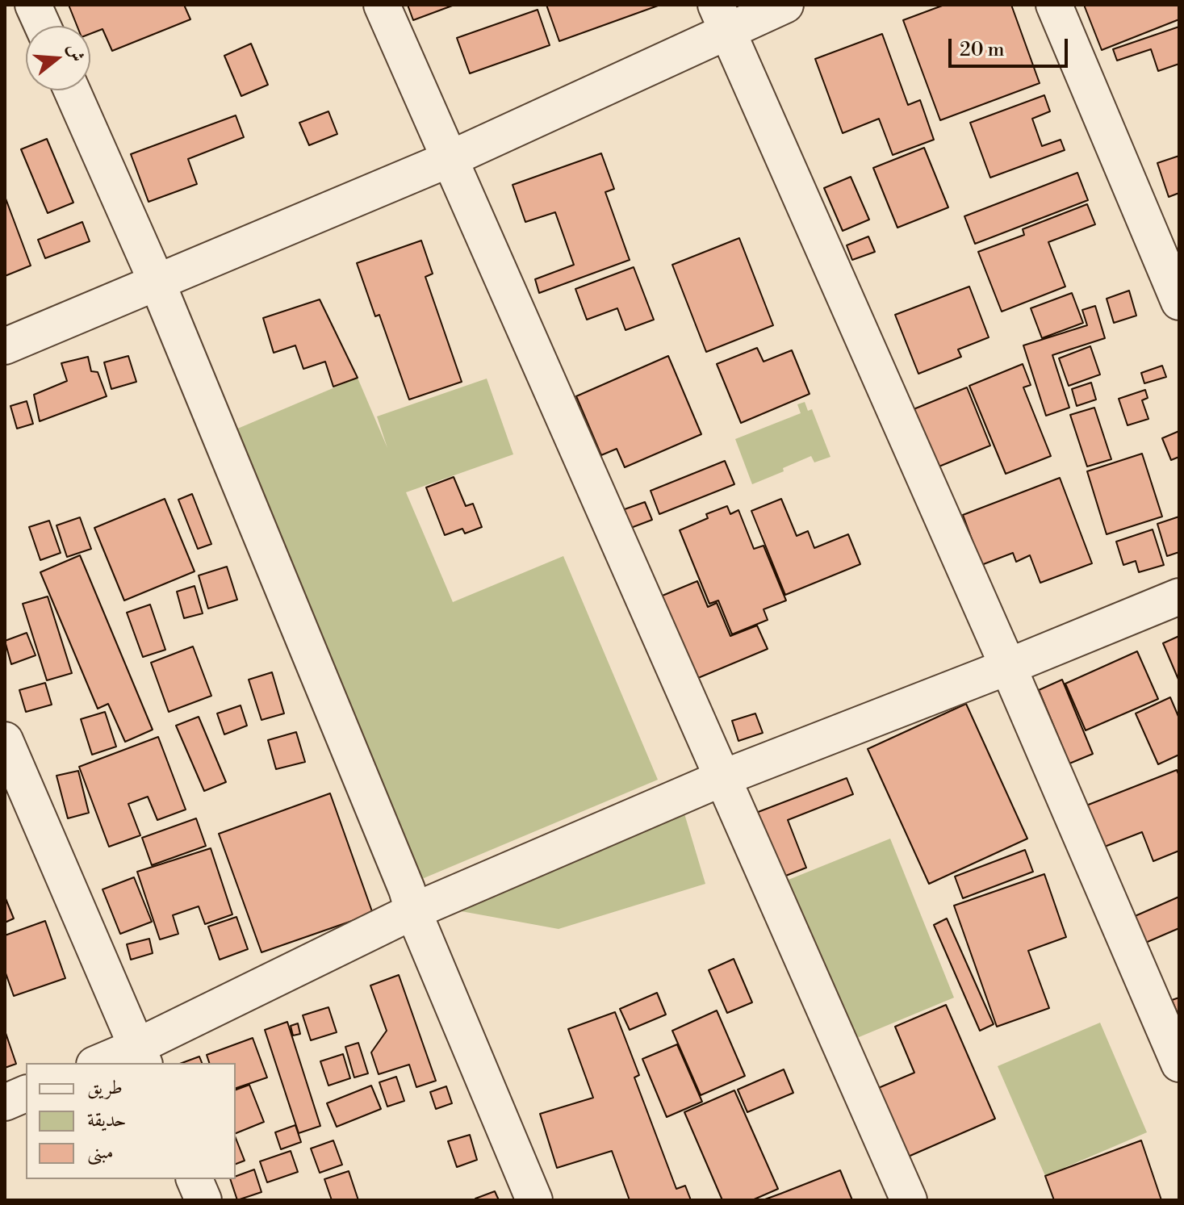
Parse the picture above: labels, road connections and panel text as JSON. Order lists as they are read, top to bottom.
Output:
{
  "legend": ["طريق", "حديقة", "مبنى"],
  "scale_bar": "20 m",
  "north": "right"
}
